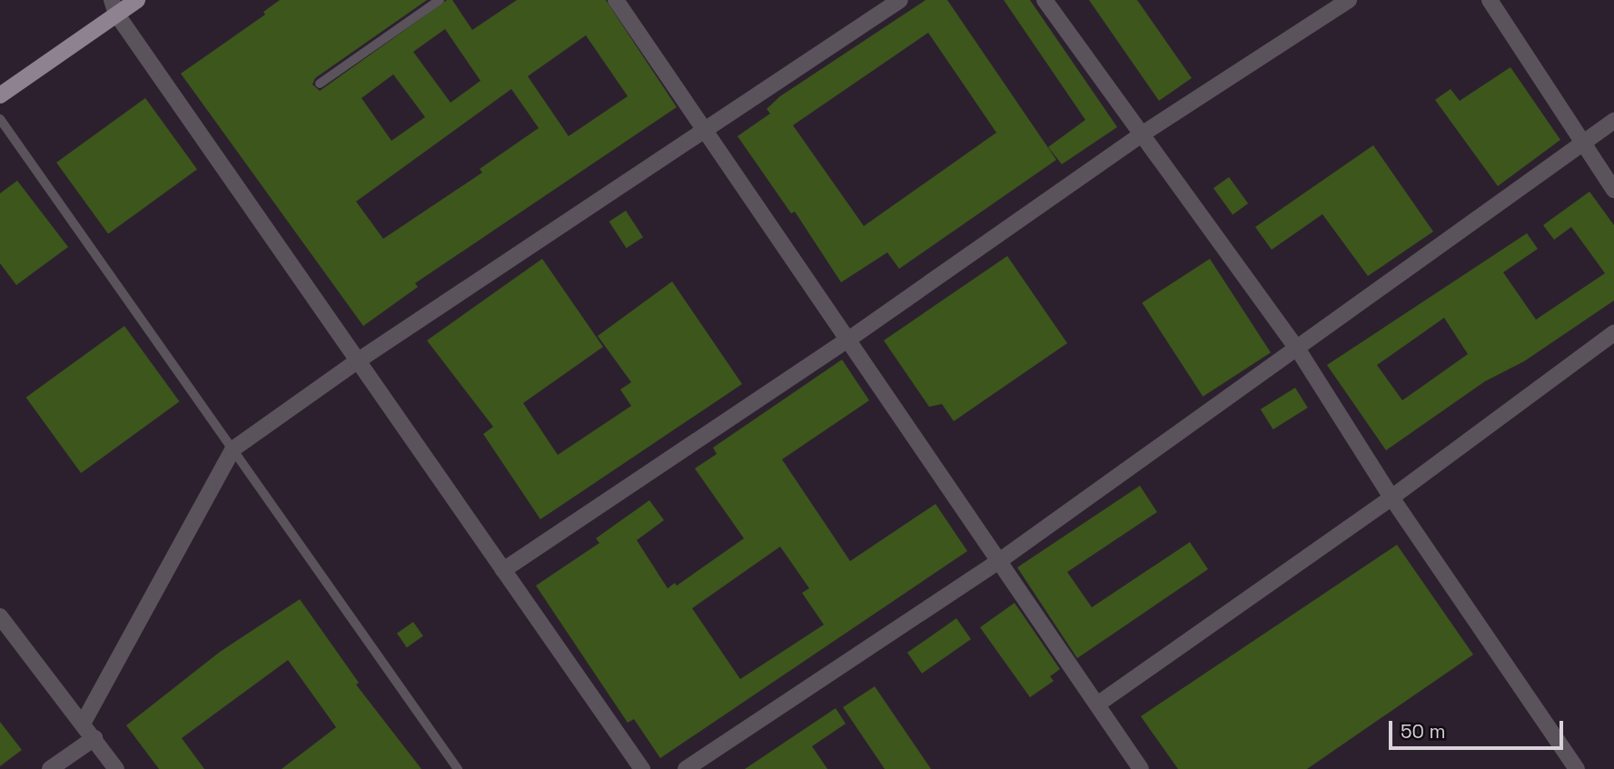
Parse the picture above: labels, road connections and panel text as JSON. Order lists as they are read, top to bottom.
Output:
{
  "scale_bar": "50 m"
}
